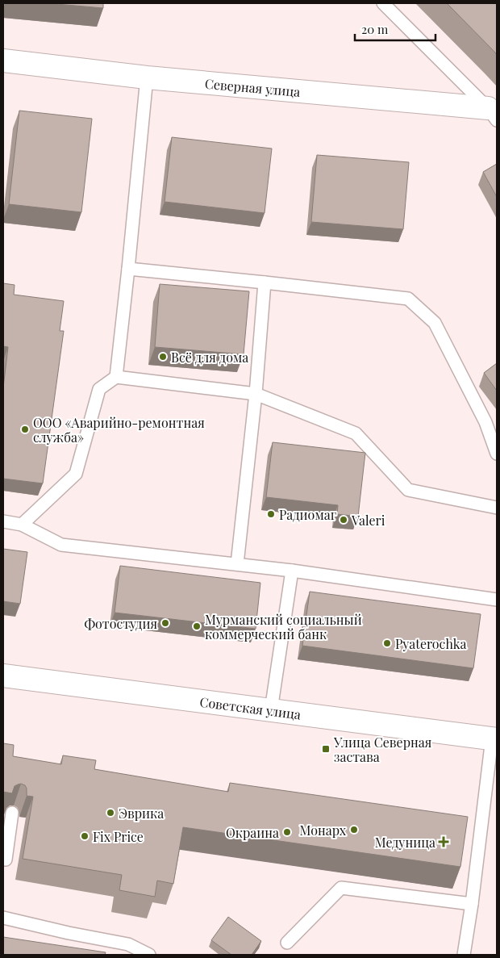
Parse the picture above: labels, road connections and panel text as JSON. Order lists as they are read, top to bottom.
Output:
{
  "streets": {
    "street": ["Северная улица", "Советская улица"]
  },
  "places": {
    "other": [
      "Всё для дома",
      "ООО «Аварийно-ремонтная служба»",
      "Радиомаг",
      "Valeri",
      "Фотостудия",
      "Мурманский социальный коммерческий банк",
      "Pyaterochka",
      "Эврика",
      "Монарх",
      "Окраина",
      "Fix Price"
    ],
    "transit": ["Улица Северная застава"],
    "health": ["Медуница"]
  },
  "scale_bar": "20 m"
}
